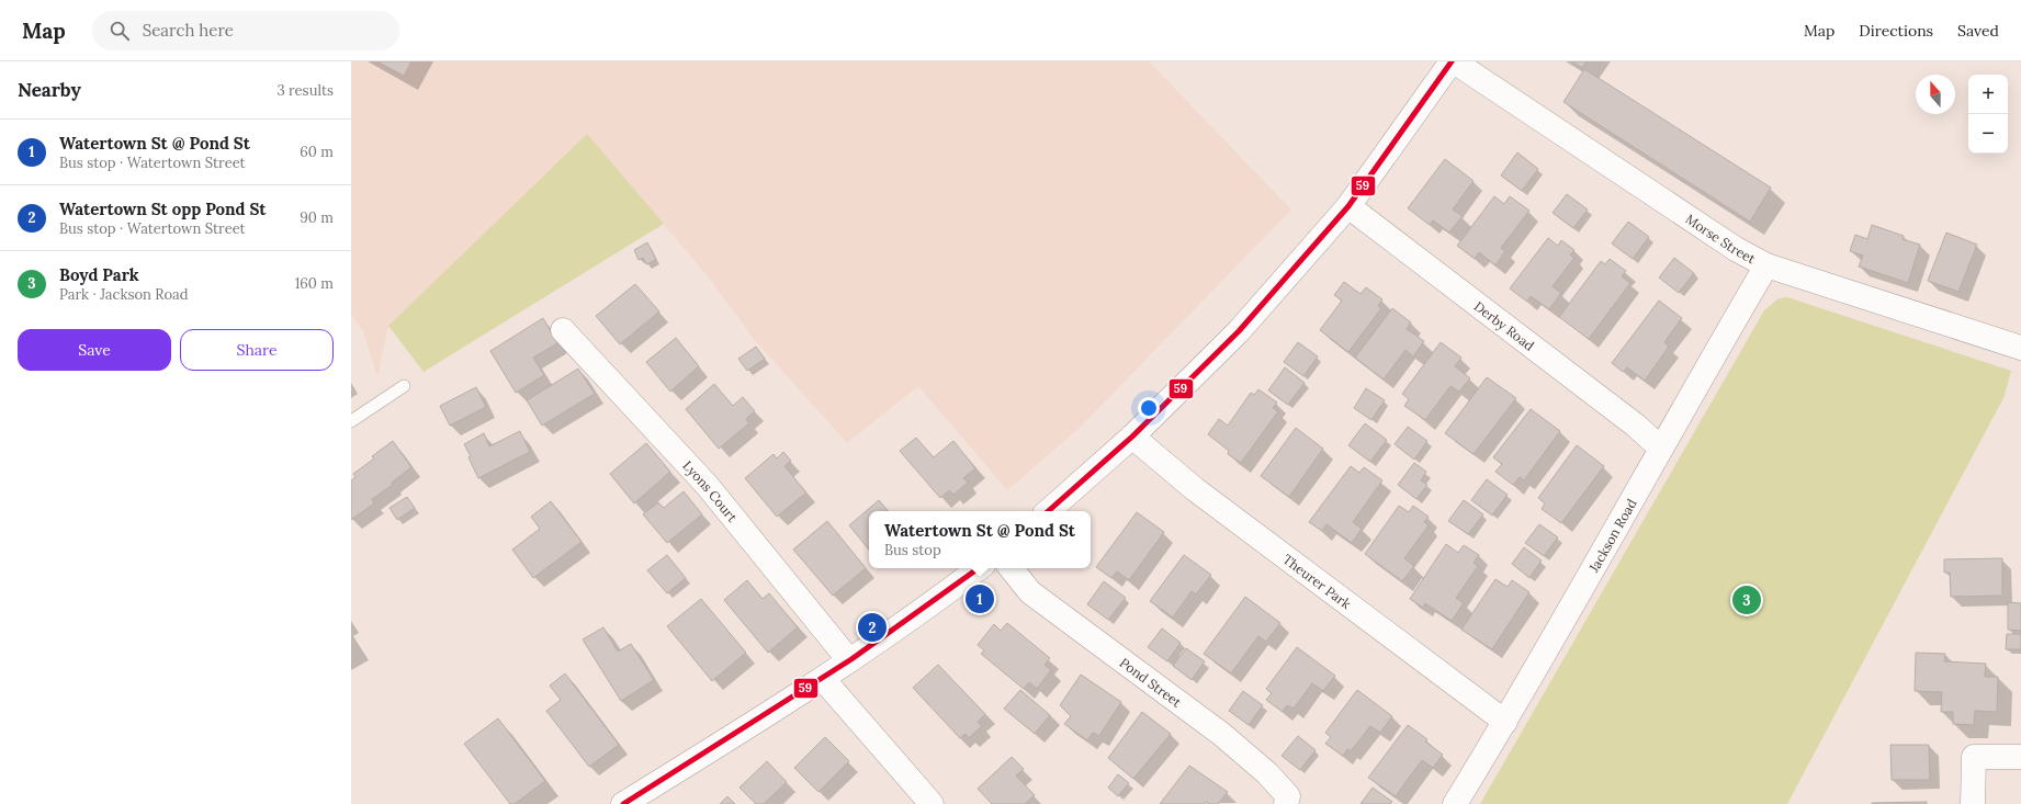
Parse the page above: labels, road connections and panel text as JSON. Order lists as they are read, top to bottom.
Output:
{
  "streets": {
    "street": [
      "Morse Street",
      "Derby Road",
      "Lyons Court",
      "Jackson Road",
      "Theurer Park",
      "Pond Street"
    ]
  },
  "crossings": [
    ["Morse Street", "Jackson Road"],
    ["Derby Road", "Jackson Road"],
    ["Jackson Road", "Theurer Park"]
  ],
  "lines": ["transit line 59"],
  "north": "top",
  "page": {
    "header": "Map",
    "search": "Search here",
    "nav": ["Map", "Directions", "Saved"],
    "heading": ["Nearby", "3 results"],
    "map_buttons": ["+", "−"],
    "list": [
      {
        "mark": "1",
        "name": "Watertown St @ Pond St",
        "note": "Bus stop · Watertown Street",
        "value": "60 m"
      },
      {
        "mark": "2",
        "name": "Watertown St opp Pond St",
        "note": "Bus stop · Watertown Street",
        "value": "90 m"
      },
      {
        "mark": "3",
        "name": "Boyd Park",
        "note": "Park · Jackson Road",
        "value": "160 m"
      }
    ],
    "buttons": ["Save", "Share"],
    "popup": ["Watertown St @ Pond St", "Bus stop"],
    "pins": ["1", "3", "2"]
  }
}
